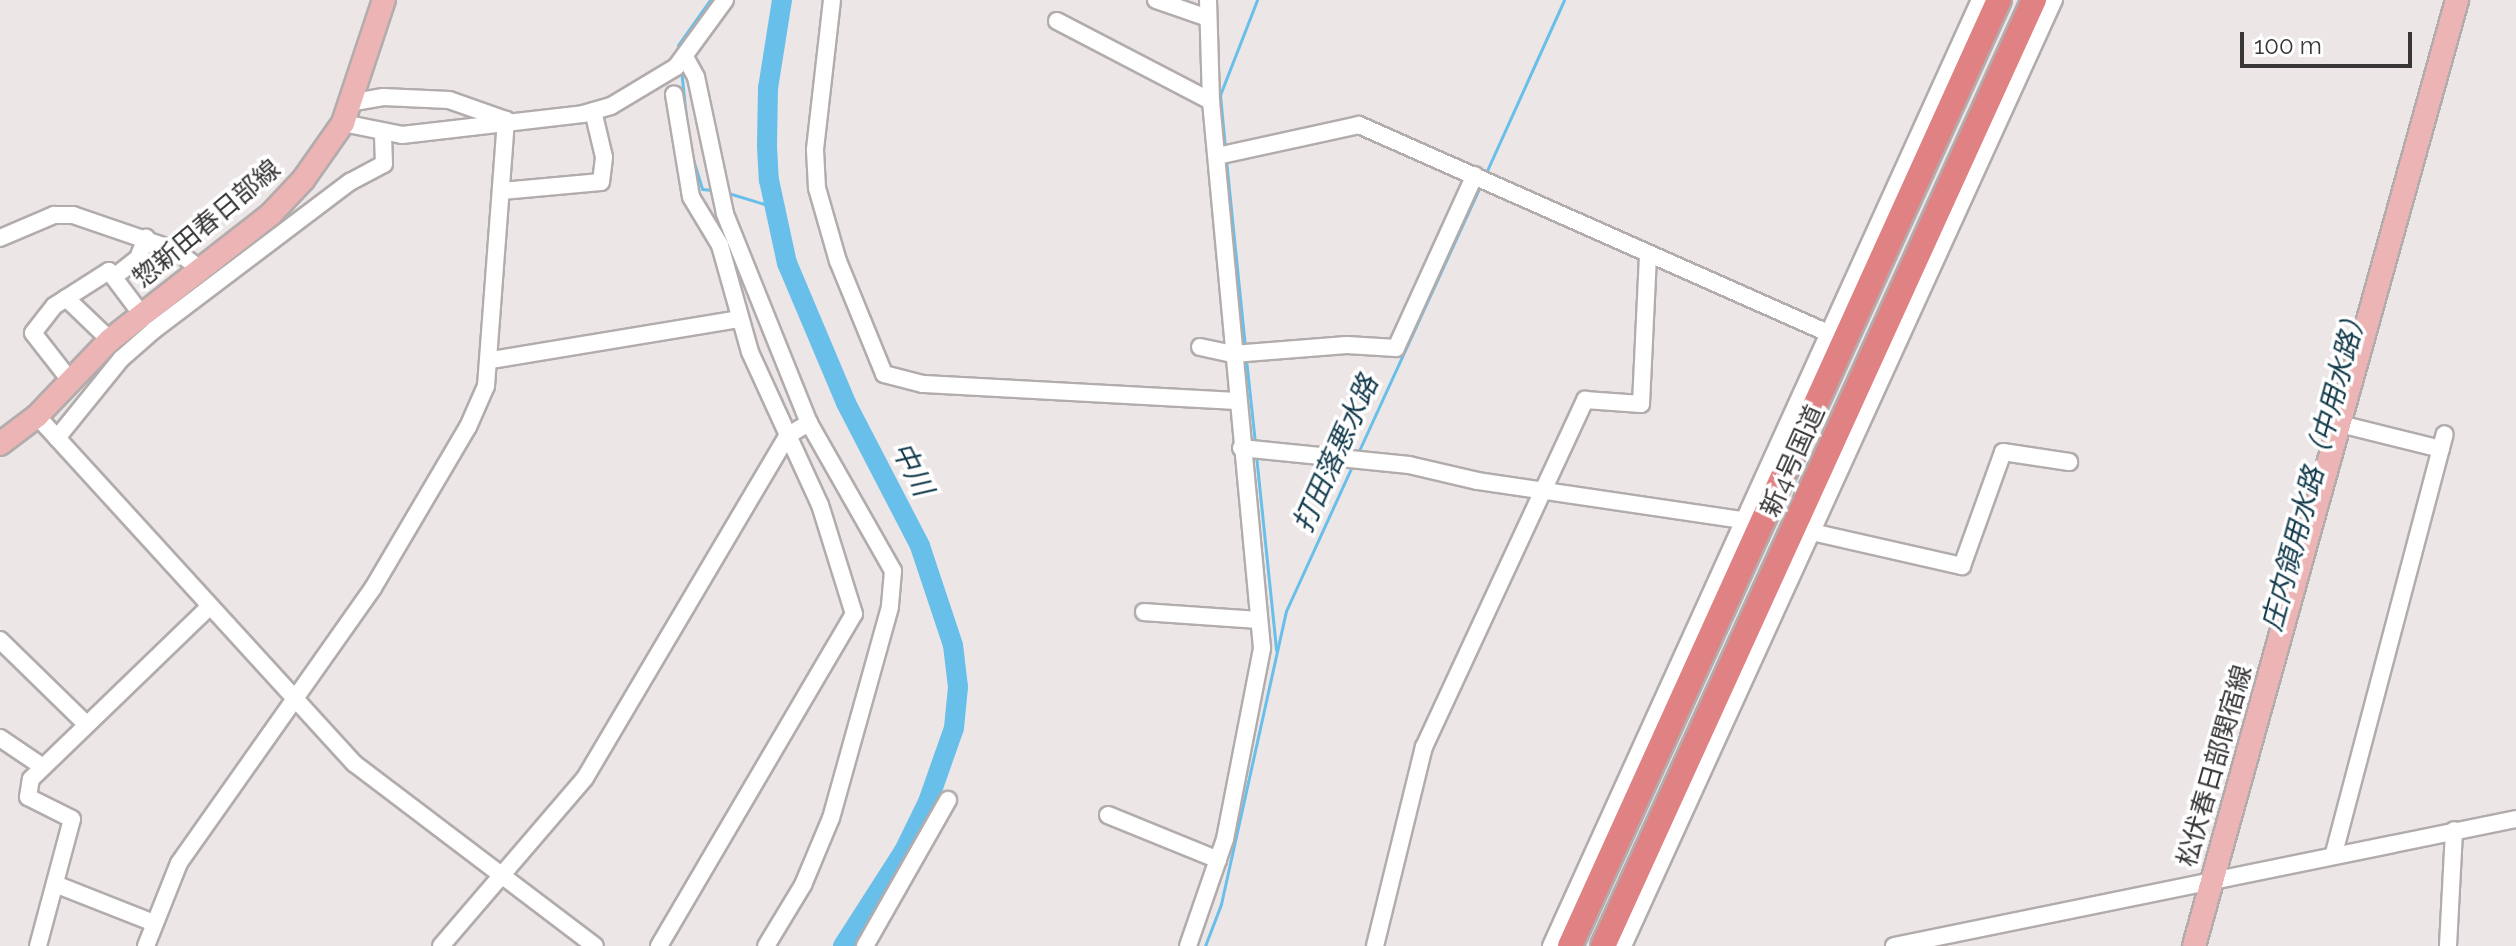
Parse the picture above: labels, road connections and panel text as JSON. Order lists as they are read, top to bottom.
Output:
{
  "streets": {
    "highway": ["新4号国道"],
    "main road": ["惣新田春日部線", "松伏春日部関宿線"]
  },
  "water": ["打田落悪水路", "庄内領用水路（中用水路）", "中川"],
  "scale_bar": "100 m"
}
